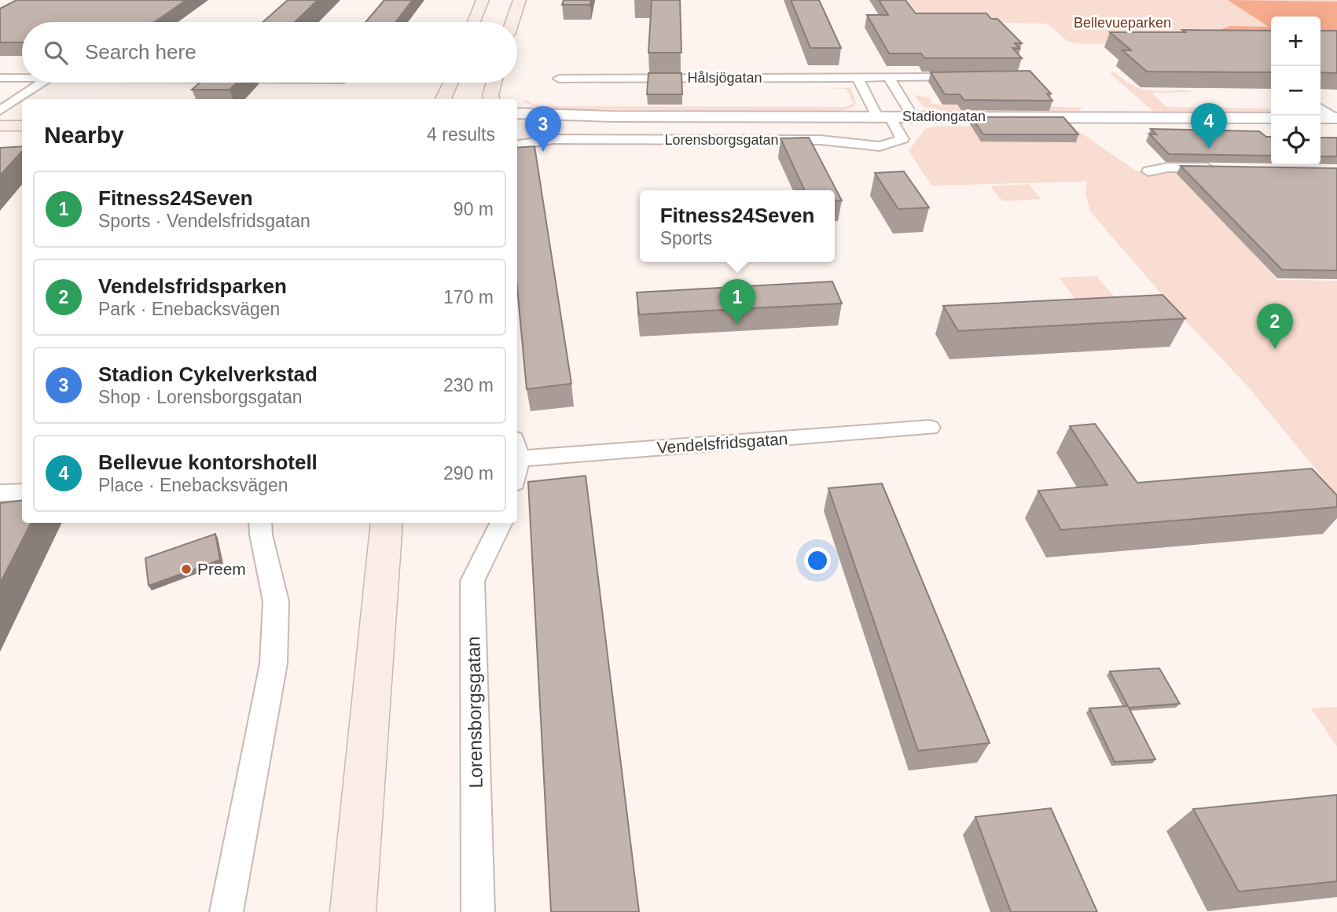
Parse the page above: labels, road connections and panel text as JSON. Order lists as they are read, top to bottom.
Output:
{
  "streets": {
    "street": [
      "Hålsjögatan",
      "Stadiongatan",
      "Lorensborgsgatan",
      "Vendelsfridsgatan"
    ]
  },
  "crossings": [
    ["Stadiongatan", "Lorensborgsgatan"]
  ],
  "parks": ["Bellevueparken"],
  "places": ["Preem"],
  "page": {
    "map_buttons": ["+", "−"],
    "search": "Search here",
    "heading": ["Nearby", "4 results"],
    "pins": [
      "4",
      "3",
      "1",
      "2"
    ],
    "list": [
      {
        "mark": "1",
        "name": "Fitness24Seven",
        "note": "Sports · Vendelsfridsgatan",
        "value": "90 m"
      },
      {
        "mark": "2",
        "name": "Vendelsfridsparken",
        "note": "Park · Enebacksvägen",
        "value": "170 m"
      },
      {
        "mark": "3",
        "name": "Stadion Cykelverkstad",
        "note": "Shop · Lorensborgsgatan",
        "value": "230 m"
      },
      {
        "mark": "4",
        "name": "Bellevue kontorshotell",
        "note": "Place · Enebacksvägen",
        "value": "290 m"
      }
    ],
    "popup": ["Fitness24Seven", "Sports"]
  }
}
